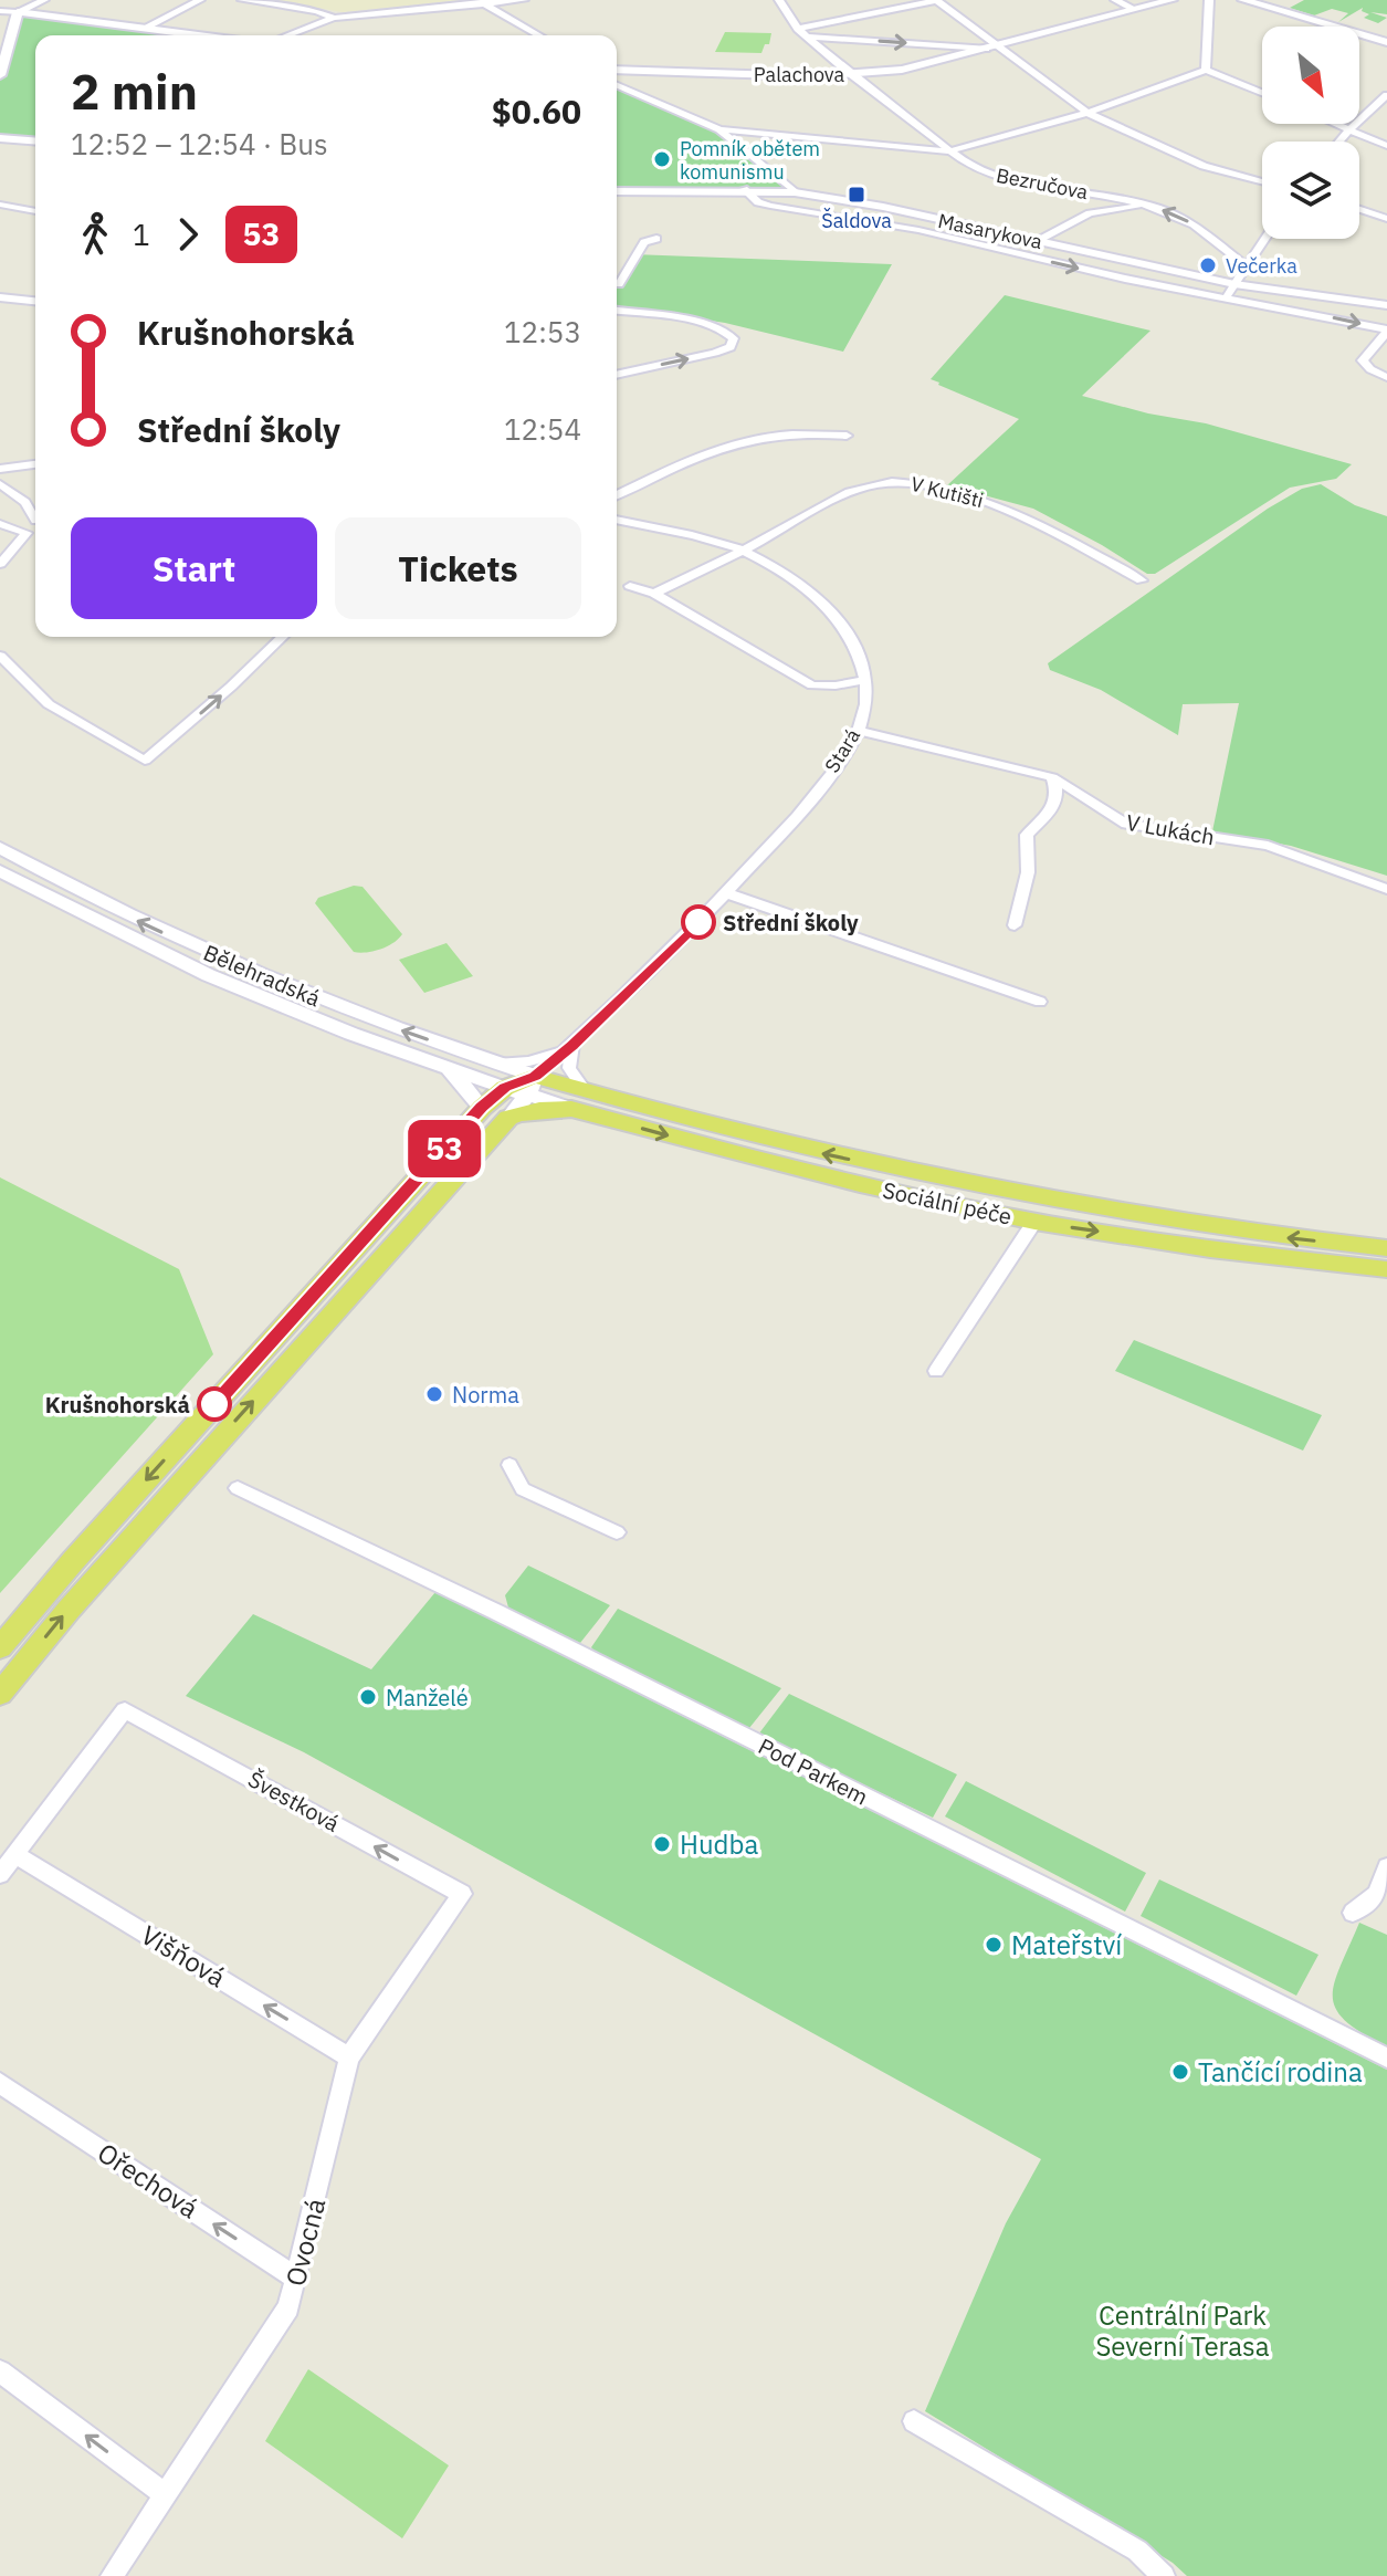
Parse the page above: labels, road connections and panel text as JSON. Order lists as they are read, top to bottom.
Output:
{
  "streets": {
    "main road": ["Sociální péče"],
    "street": [
      "Palachova",
      "Bezručova",
      "Masarykova",
      "V Kutišti",
      "Stará",
      "V Lukách",
      "Bělehradská",
      "Pod Parkem",
      "Švestková",
      "Višňová",
      "Ořechová",
      "Ovocná"
    ]
  },
  "crossings": [
    ["Palachova", "Bezručova"],
    ["V Kutišti", "Stará"],
    ["Stará", "V Lukách"],
    ["Stará", "Bělehradská"],
    ["Stará", "Sociální péče"],
    ["Bělehradská", "Sociální péče"],
    ["Švestková", "Višňová"],
    ["Švestková", "Ovocná"],
    ["Višňová", "Ovocná"],
    ["Ořechová", "Ovocná"]
  ],
  "one_way": ["Višňová", "Ořechová"],
  "parks": ["Centrální Park Severní Terasa"],
  "places": {
    "other": [
      "Pomník obětem komunismu",
      "Večerka",
      "Střední školy",
      "Norma",
      "Krušnohorská",
      "Manželé",
      "Hudba",
      "Mateřství",
      "Tančící rodina"
    ],
    "transit": ["Šaldova"]
  },
  "lines": ["bus line 53"],
  "north": "bottom right",
  "page": {
    "on_map": "53",
    "heading": ["2 min", "12:52 – 12:54 · Bus", "$0.60"],
    "legs": ["1", "53"],
    "list": [
      {
        "name": "Krušnohorská",
        "value": "12:53"
      },
      {
        "name": "Střední školy",
        "value": "12:54"
      }
    ],
    "buttons": ["Start", "Tickets"]
  }
}
